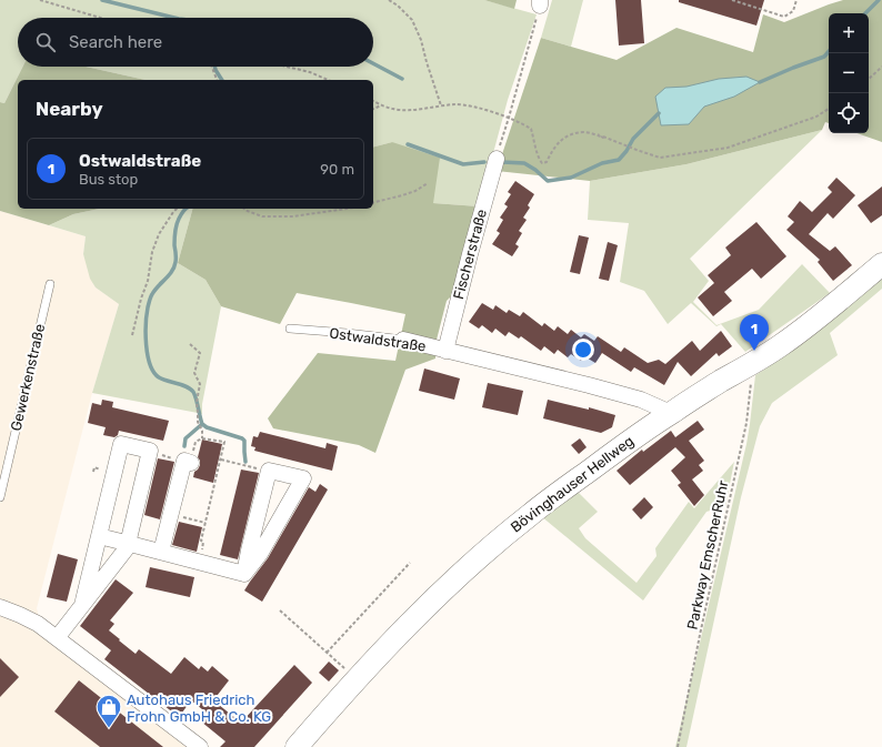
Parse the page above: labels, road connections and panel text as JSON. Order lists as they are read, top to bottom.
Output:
{
  "streets": {
    "street": ["Fischerstraße", "Ostwaldstraße", "Bövinghauser Hellweg"],
    "lane": ["Gewerkenstraße"],
    "path": ["Parkway EmscherRuhr"]
  },
  "crossings": [
    ["Fischerstraße", "Ostwaldstraße"],
    ["Ostwaldstraße", "Bövinghauser Hellweg"],
    ["Bövinghauser Hellweg", "Parkway EmscherRuhr"]
  ],
  "places": {
    "shop": ["Autohaus Friedrich Frohn GmbH & Co. KG"]
  },
  "page": {
    "map_buttons": ["+", "−"],
    "search": "Search here",
    "heading": "Nearby",
    "list": [
      {
        "mark": "1",
        "name": "Ostwaldstraße",
        "note": "Bus stop",
        "value": "90 m"
      }
    ],
    "pins": "1"
  }
}
